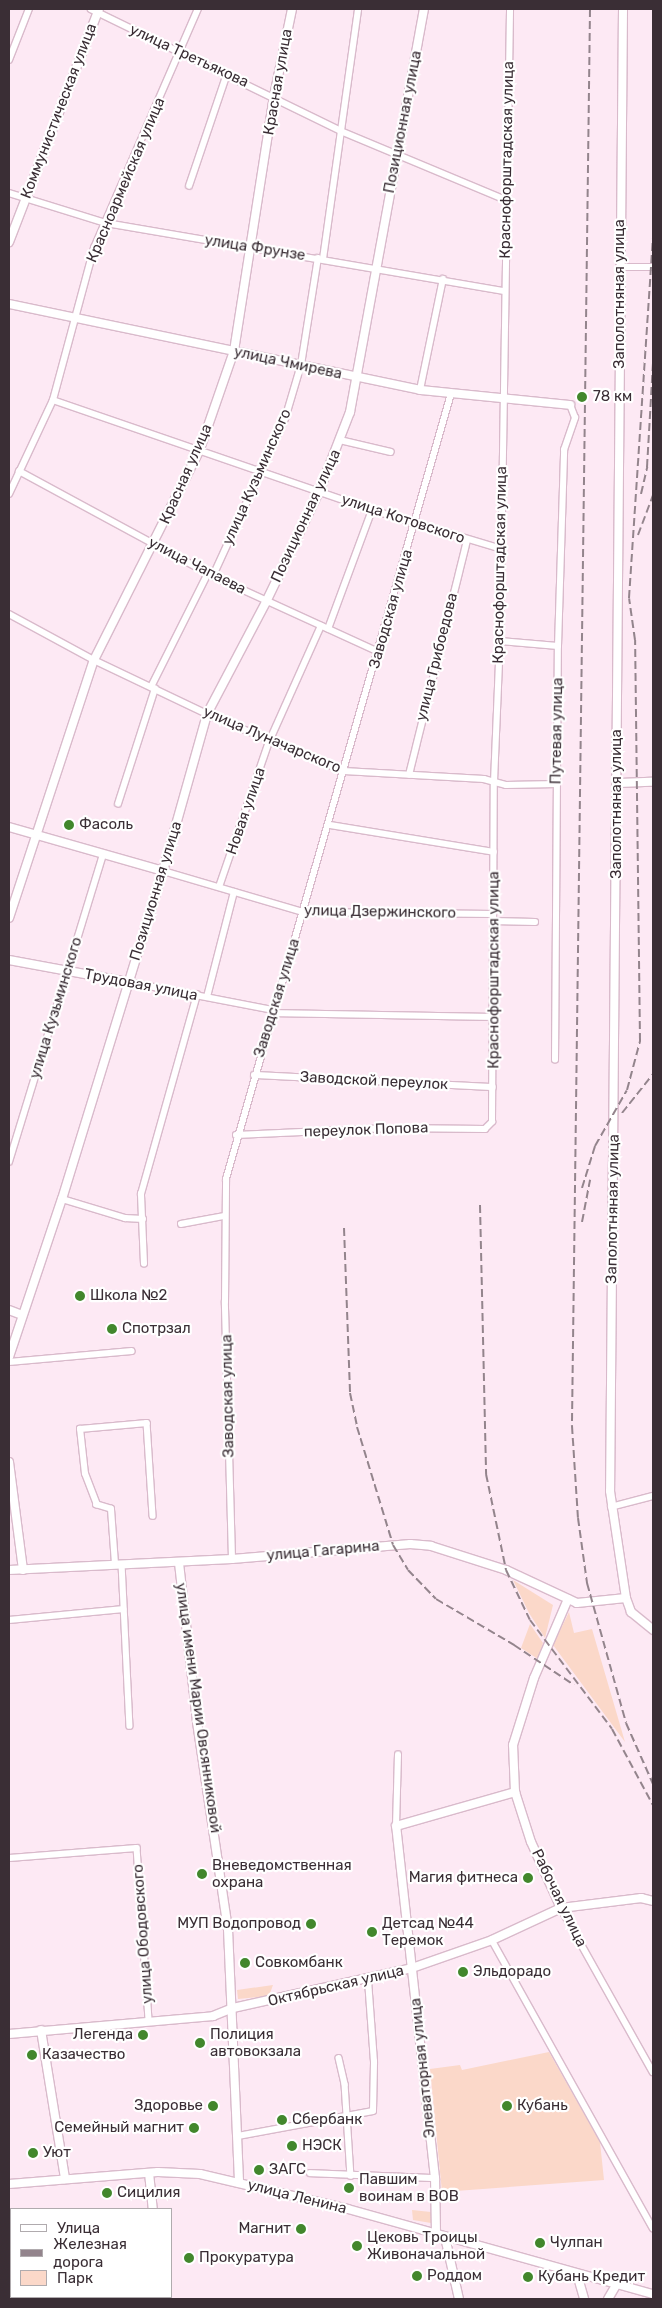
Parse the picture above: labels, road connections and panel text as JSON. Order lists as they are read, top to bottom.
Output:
{
  "streets": {
    "street": [
      "улица Третьякова",
      "Красная улица",
      "Коммунистическая улица",
      "Позиционная улица",
      "Краснофорштадская улица",
      "Красноармейская улица",
      "улица Фрунзе",
      "Заполотняная улица",
      "улица Чмирева",
      "улица Кузьминского",
      "улица Котовского",
      "улица Чапаева",
      "Заводская улица",
      "улица Грибоедова",
      "Путевая улица",
      "улица Луначарского",
      "Новая улица",
      "улица Дзержинского",
      "Трудовая улица",
      "Заводской переулок",
      "переулок Попова",
      "улица Гагарина",
      "улица имени Марии Овсянниковой",
      "Рабочая улица",
      "улица Ободовского",
      "Октябрьская улица",
      "Элеваторная улица",
      "улица Ленина"
    ]
  },
  "crossings": [
    ["улица Третьякова", "Красная улица"],
    ["улица Третьякова", "Коммунистическая улица"],
    ["улица Третьякова", "Позиционная улица"],
    ["улица Третьякова", "Краснофорштадская улица"],
    ["улица Третьякова", "Красноармейская улица"],
    ["улица Третьякова", "улица Кузьминского"],
    ["Красная улица", "улица Фрунзе"],
    ["Красная улица", "улица Чмирева"],
    ["Красная улица", "улица Котовского"],
    ["Красная улица", "улица Чапаева"],
    ["Красная улица", "улица Луначарского"],
    ["Красная улица", "улица Дзержинского"],
    ["Коммунистическая улица", "улица Фрунзе"],
    ["Позиционная улица", "улица Фрунзе"],
    ["Позиционная улица", "улица Чмирева"],
    ["Позиционная улица", "улица Котовского"],
    ["Позиционная улица", "улица Чапаева"],
    ["Позиционная улица", "улица Луначарского"],
    ["Позиционная улица", "улица Дзержинского"],
    ["Позиционная улица", "Трудовая улица"],
    ["Краснофорштадская улица", "улица Фрунзе"],
    ["Краснофорштадская улица", "улица Чмирева"],
    ["Краснофорштадская улица", "улица Котовского"],
    ["Краснофорштадская улица", "улица Луначарского"],
    ["Краснофорштадская улица", "улица Дзержинского"],
    ["Краснофорштадская улица", "Трудовая улица"],
    ["Краснофорштадская улица", "Заводской переулок"],
    ["Краснофорштадская улица", "переулок Попова"],
    ["Красноармейская улица", "улица Фрунзе"],
    ["Красноармейская улица", "улица Чмирева"],
    ["Красноармейская улица", "улица Котовского"],
    ["Красноармейская улица", "улица Чапаева"],
    ["улица Фрунзе", "улица Кузьминского"],
    ["Заполотняная улица", "улица Гагарина"],
    ["улица Чмирева", "улица Кузьминского"],
    ["улица Чмирева", "Заводская улица"],
    ["улица Чмирева", "Путевая улица"],
    ["улица Кузьминского", "улица Котовского"],
    ["улица Кузьминского", "улица Чапаева"],
    ["улица Кузьминского", "улица Луначарского"],
    ["улица Кузьминского", "улица Дзержинского"],
    ["улица Кузьминского", "Трудовая улица"],
    ["улица Котовского", "Заводская улица"],
    ["улица Котовского", "улица Грибоедова"],
    ["улица Чапаева", "Заводская улица"],
    ["улица Чапаева", "Новая улица"],
    ["Заводская улица", "улица Луначарского"],
    ["Заводская улица", "улица Дзержинского"],
    ["Заводская улица", "Трудовая улица"],
    ["Заводская улица", "Заводской переулок"],
    ["Заводская улица", "переулок Попова"],
    ["Заводская улица", "улица Гагарина"],
    ["улица Грибоедова", "улица Луначарского"],
    ["Путевая улица", "улица Луначарского"],
    ["улица Луначарского", "Новая улица"],
    ["Новая улица", "улица Дзержинского"],
    ["улица Гагарина", "улица имени Марии Овсянниковой"],
    ["улица Гагарина", "Рабочая улица"],
    ["улица имени Марии Овсянниковой", "Октябрьская улица"],
    ["улица имени Марии Овсянниковой", "улица Ленина"],
    ["Рабочая улица", "Октябрьская улица"],
    ["улица Ободовского", "Октябрьская улица"],
    ["Октябрьская улица", "Элеваторная улица"],
    ["Элеваторная улица", "улица Ленина"]
  ],
  "places": [
    "78 км",
    "Фасоль",
    "Школа №2",
    "Спотрзал",
    "Вневедомственная охрана",
    "Магия фитнеса",
    "МУП Водопровод",
    "Детсад №44 Теремок",
    "Совкомбанк",
    "Эльдорадо",
    "Легенда",
    "Полиция автовокзала",
    "Казачество",
    "Здоровье",
    "Кубань",
    "Сбербанк",
    "Семейный магнит",
    "НЭСК",
    "Уют",
    "ЗАГС",
    "Павшим воинам в ВОВ",
    "Сицилия",
    "Магнит",
    "Чулпан",
    "Цековь Троицы Живоначальной",
    "Прокуратура",
    "Роддом",
    "Кубань Кредит"
  ],
  "legend": ["Улица", "Железная дорога", "Парк"]
}
